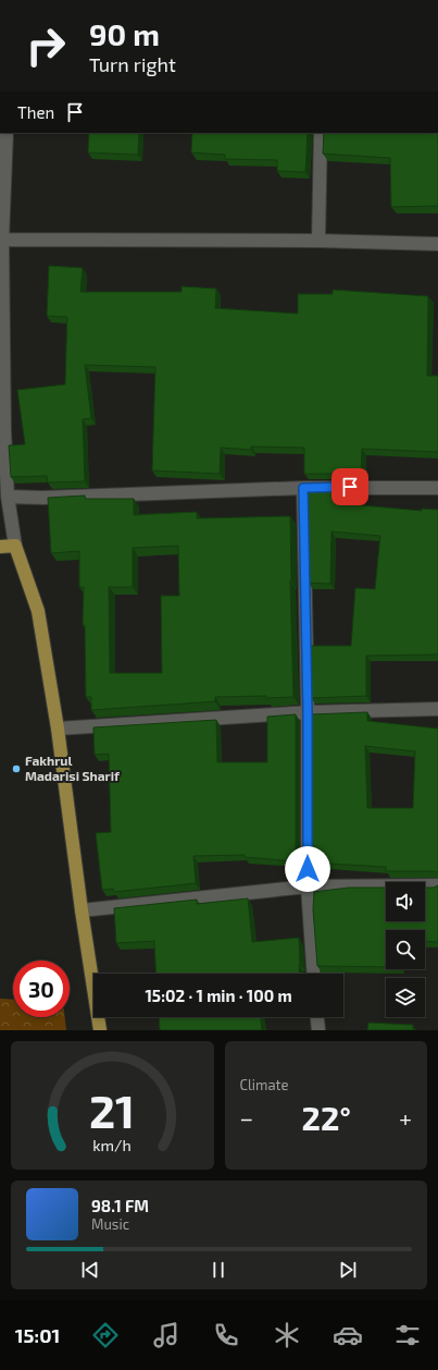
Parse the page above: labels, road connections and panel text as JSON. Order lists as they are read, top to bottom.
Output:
{
  "places": ["Fakhrul Madarisi Sharif"],
  "page": {
    "turn": ["90 m", "Turn right"],
    "then": "Then",
    "limit": "30",
    "trip": "15:02 · 1 min · 100 m",
    "tile": "Climate",
    "heat": ["−", "22°", "+"],
    "song": ["98.1 FM", "Music"],
    "tabs": "15:01",
    "gauge": ["21", "km/h"]
  }
}
